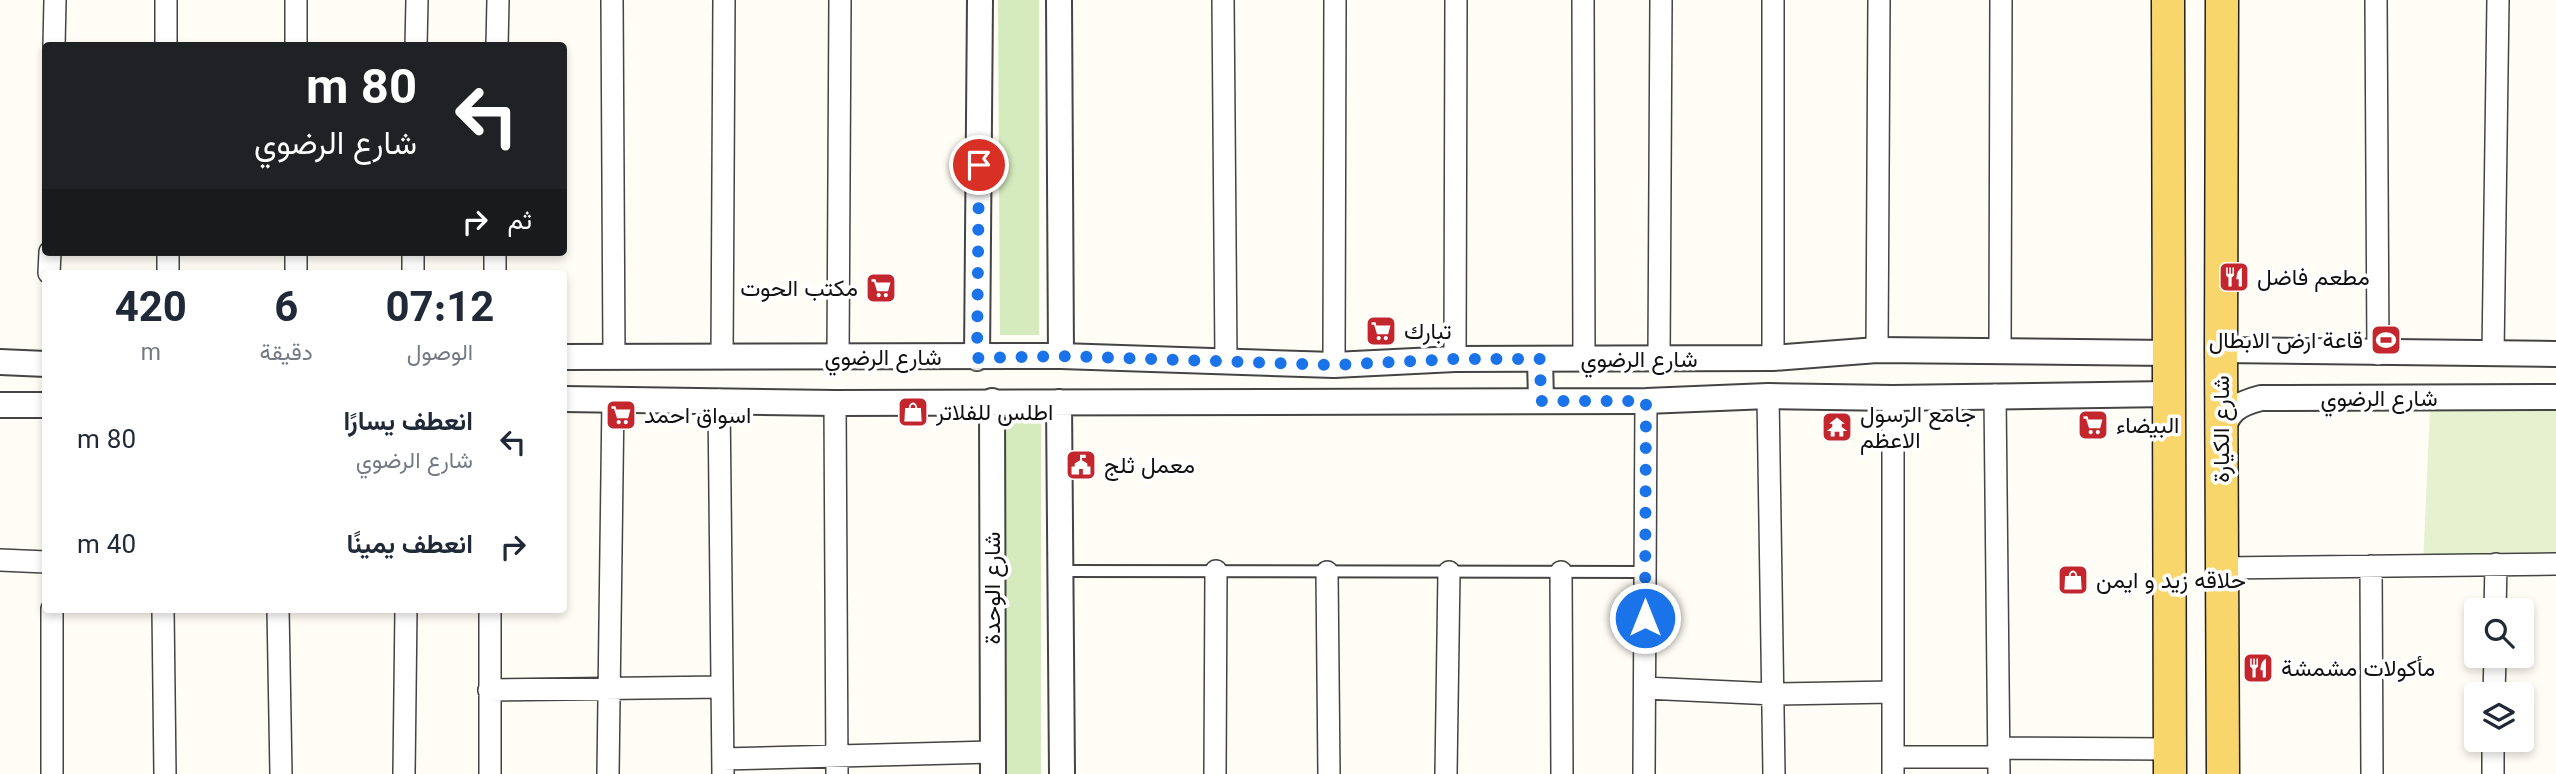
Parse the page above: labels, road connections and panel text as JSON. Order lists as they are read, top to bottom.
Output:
{
  "streets": {
    "main road": ["شارع الكيارة"],
    "street": ["شارع الرضوي", "شارع الوحدة"]
  },
  "crossings": [
    ["شارع الرضوي", "شارع الكيارة"],
    ["شارع الرضوي", "شارع الوحدة"]
  ],
  "places": {
    "restaurant": ["مطعم فاضل", "مأكولات مشمشة"],
    "supermarket": [
      "مكتب الحوت",
      "تبارك",
      "اسواق احمد",
      "البيضاء"
    ],
    "sports": ["قاعة ارض الابطال"],
    "shop": ["اطلس للفلاتر", "حلاقه زيد و ايمن"],
    "temple": ["جامع الرسول الاعظم"],
    "public building": ["معمل ثلج"]
  },
  "page": {
    "turn": ["80 m", "شارع الرضوي"],
    "then": "ثم",
    "eta": [
      "07:12",
      "الوصول",
      "6",
      "دقيقة",
      "420",
      "m"
    ],
    "list": [
      {
        "name": "انعطف يسارًا",
        "note": "شارع الرضوي",
        "value": "80 m"
      },
      {
        "name": "انعطف يمينًا",
        "value": "40 m"
      }
    ]
  }
}
